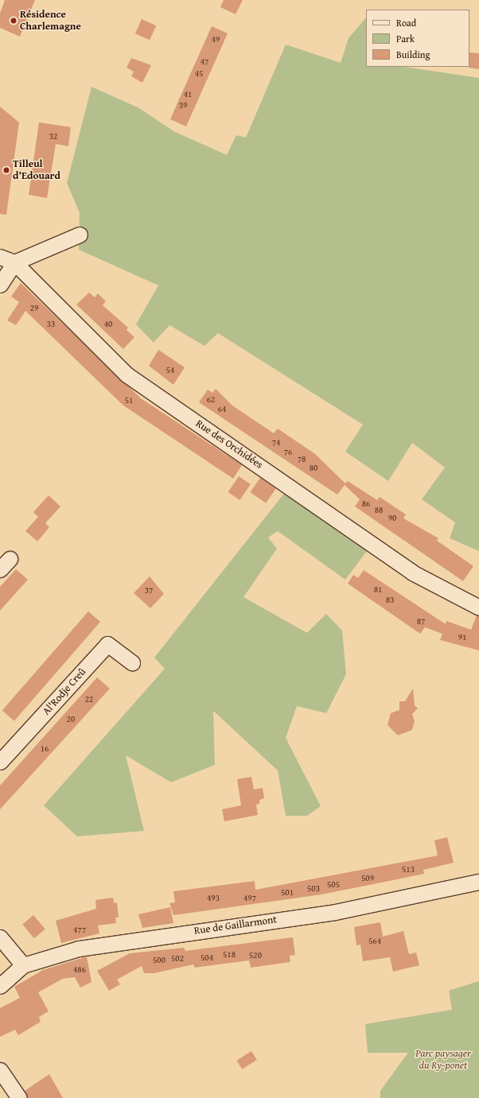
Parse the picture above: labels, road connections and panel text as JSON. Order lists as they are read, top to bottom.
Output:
{
  "streets": {
    "street": ["Rue des Orchidées", "Al'Rodje Creû", "Rue de Gaillarmont"]
  },
  "parks": ["Parc paysager du Ry-ponet"],
  "places": ["Résidence Charlemagne", "Tilleul d'Edouard"],
  "house_numbers": [
    "49",
    "47",
    "45",
    "41",
    "39",
    "32",
    "29",
    "33",
    "40",
    "54",
    "62",
    "51",
    "64",
    "74",
    "76",
    "78",
    "80",
    "86",
    "88",
    "90",
    "81",
    "37",
    "83",
    "87",
    "91",
    "22",
    "20",
    "16",
    "513",
    "509",
    "505",
    "503",
    "501",
    "493",
    "497",
    "477",
    "564",
    "518",
    "520",
    "504",
    "502",
    "500",
    "486"
  ],
  "legend": ["Road", "Park", "Building"]
}
